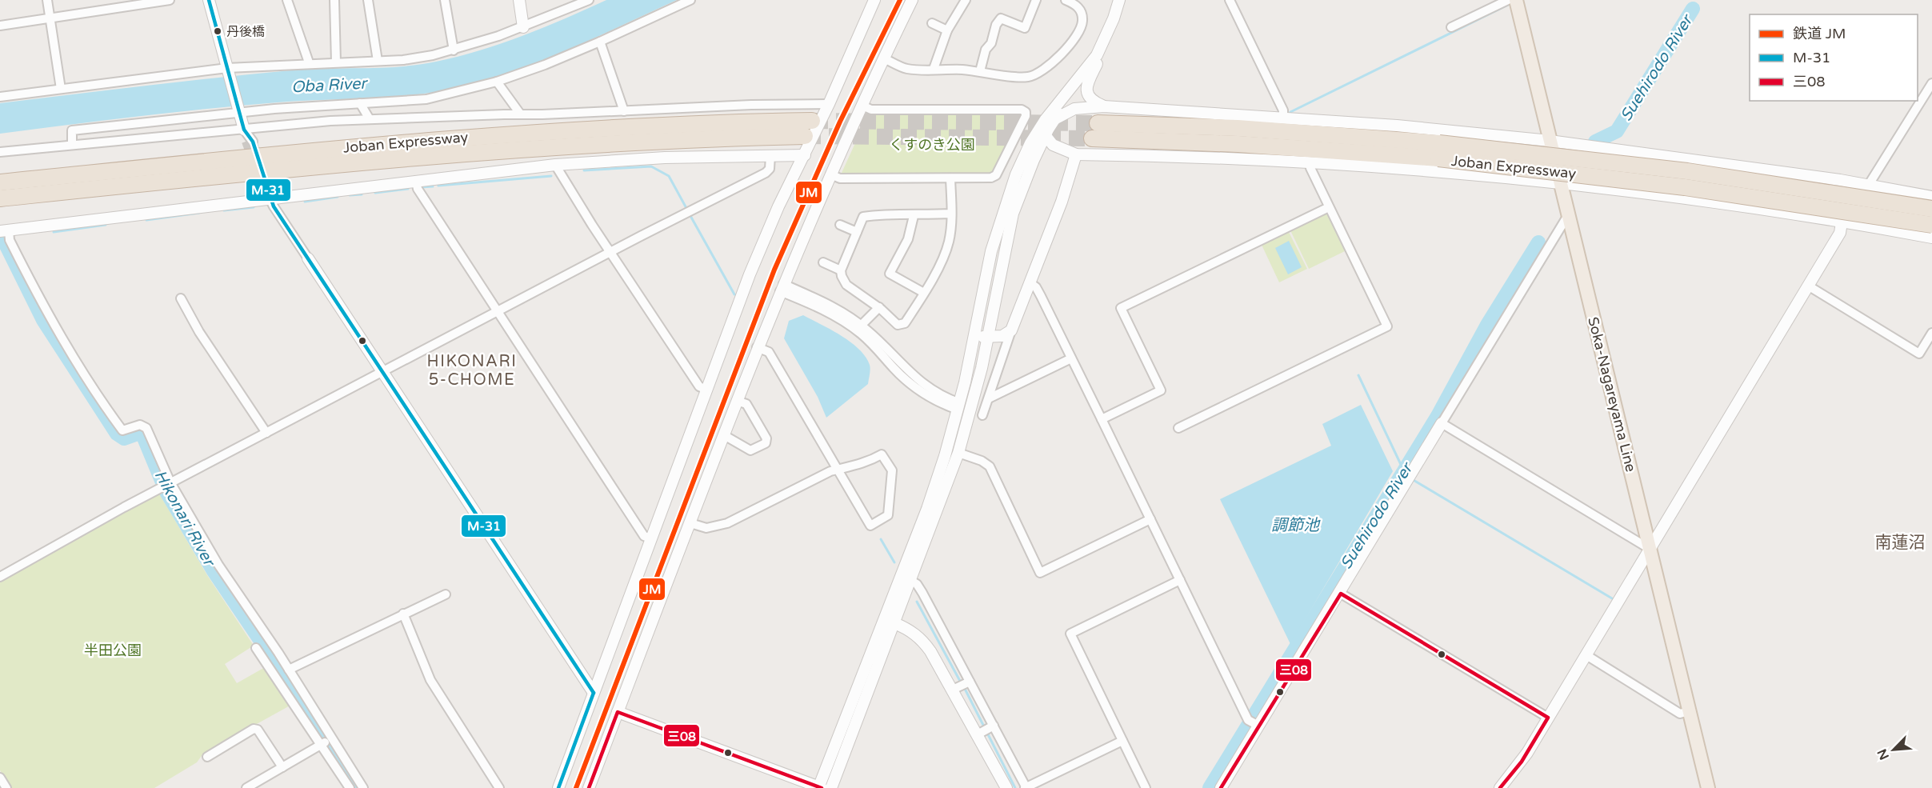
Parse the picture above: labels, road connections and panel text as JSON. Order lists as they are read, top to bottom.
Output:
{
  "streets": {
    "highway": ["Joban Expressway"],
    "main road": ["Soka-Nagareyama Line"]
  },
  "districts": ["HIKONARI 5-CHOME", "南蓮沼"],
  "water": [
    "Suehirodo River",
    "Oba River",
    "Hikonari River",
    "調節池"
  ],
  "parks": ["くすのき公園", "半田公園"],
  "places": ["丹後橋"],
  "lines": ["rail line JM", "transit line M-31", "transit line 三08"],
  "legend": ["鉄道 JM", "M-31", "三08"],
  "north": "bottom left"
}
